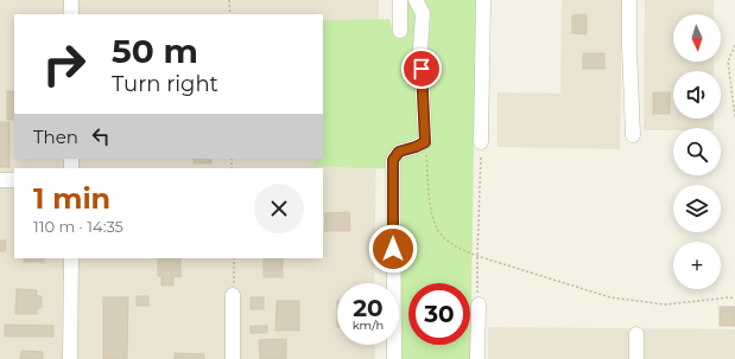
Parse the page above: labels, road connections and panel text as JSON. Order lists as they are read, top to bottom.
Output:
{
  "north": "bottom",
  "page": {
    "map_buttons": "+",
    "turn": ["50 m", "Turn right"],
    "then": "Then",
    "heading": ["1 min", "110 m · 14:35"],
    "speed": "20 km/h",
    "limit": "30"
  }
}
